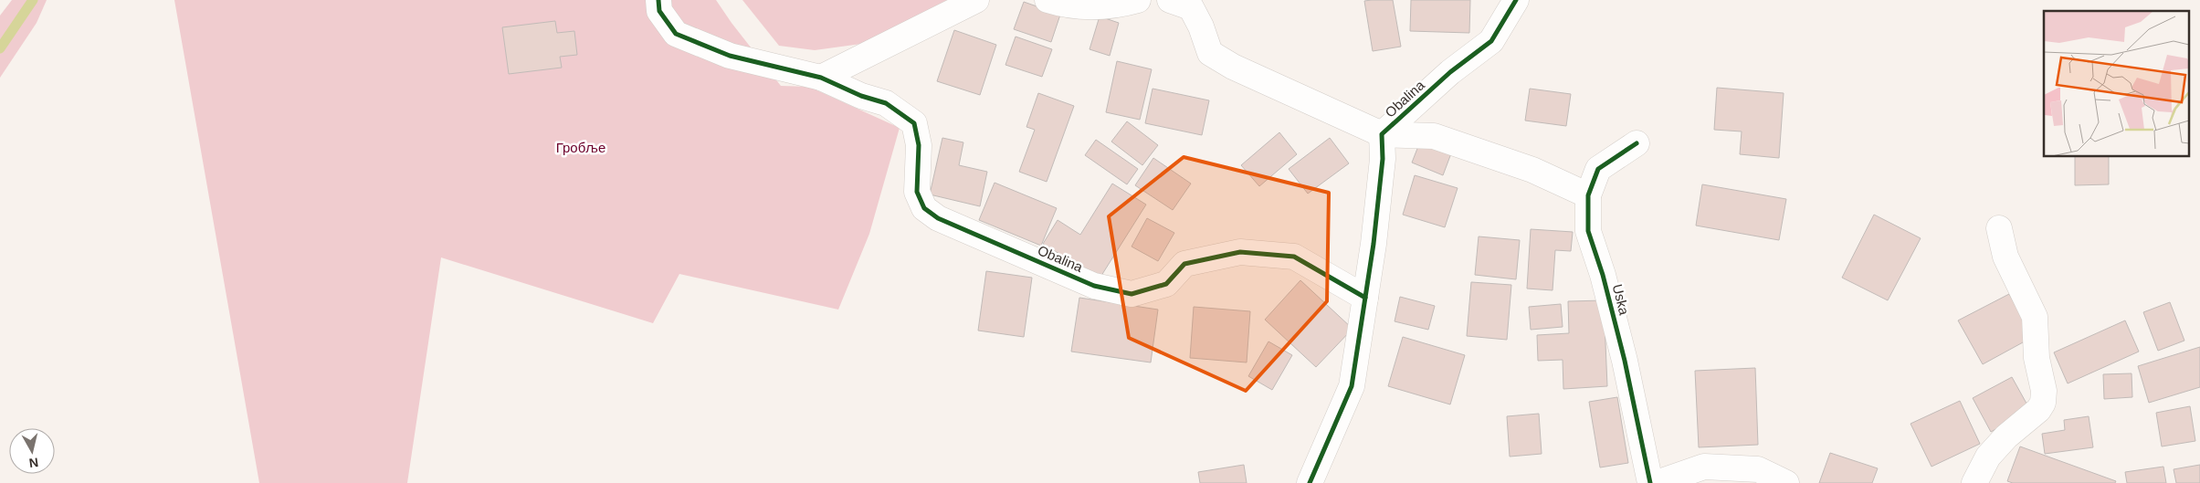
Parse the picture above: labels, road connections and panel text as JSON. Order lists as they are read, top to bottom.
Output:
{
  "streets": {
    "street": ["Obalina", "Uska"]
  },
  "parks": ["Гробље"],
  "north": "bottom"
}
